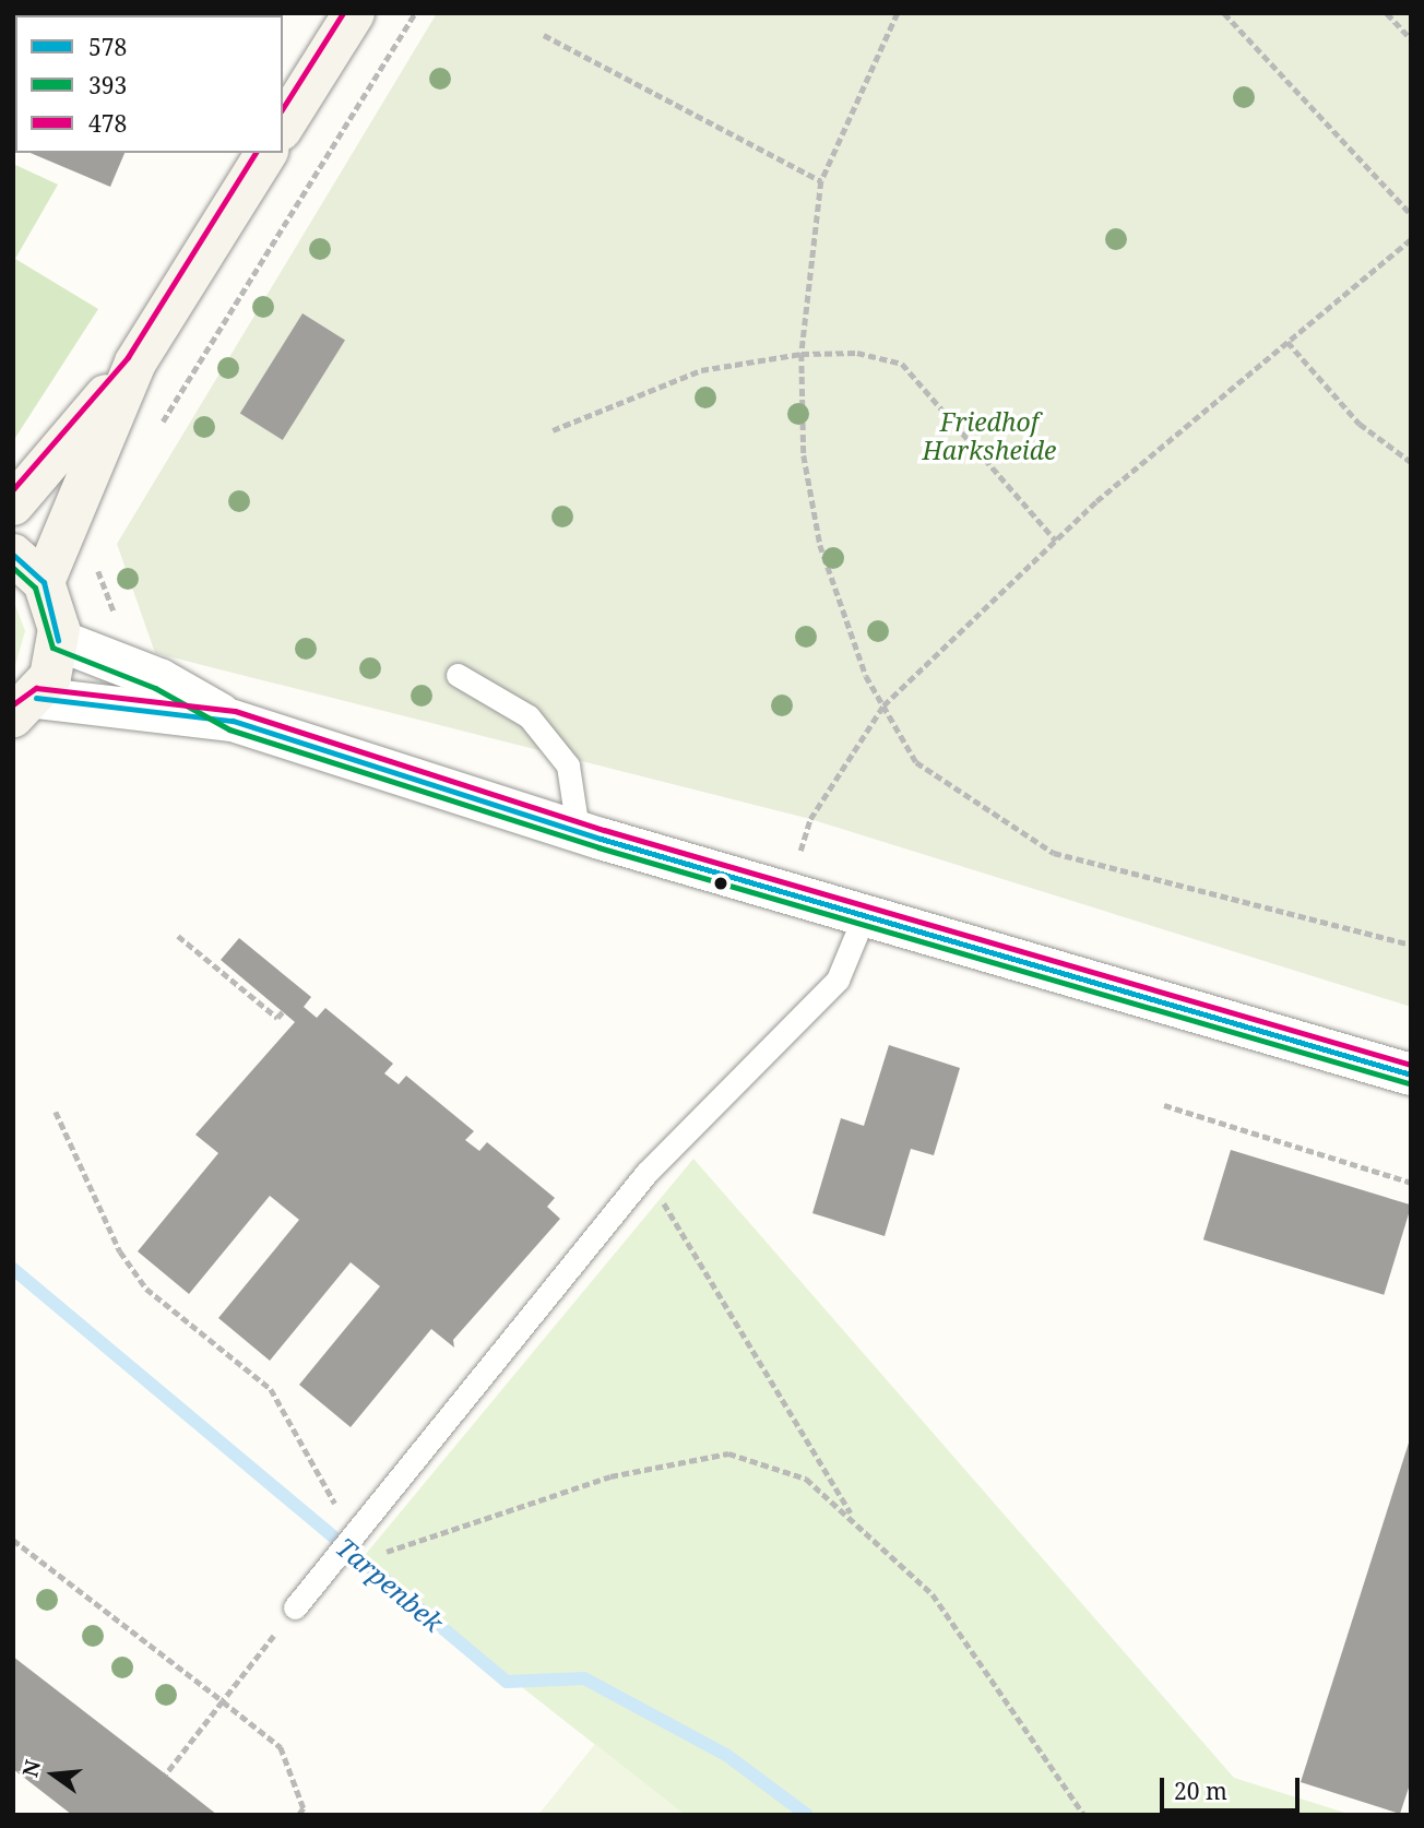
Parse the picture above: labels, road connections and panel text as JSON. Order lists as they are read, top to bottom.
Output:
{
  "water": ["Tarpenbek"],
  "parks": ["Friedhof Harksheide"],
  "lines": ["transit line 478", "transit line 578", "transit line 393"],
  "legend": ["578", "393", "478"],
  "scale_bar": "20 m",
  "north": "left"
}
